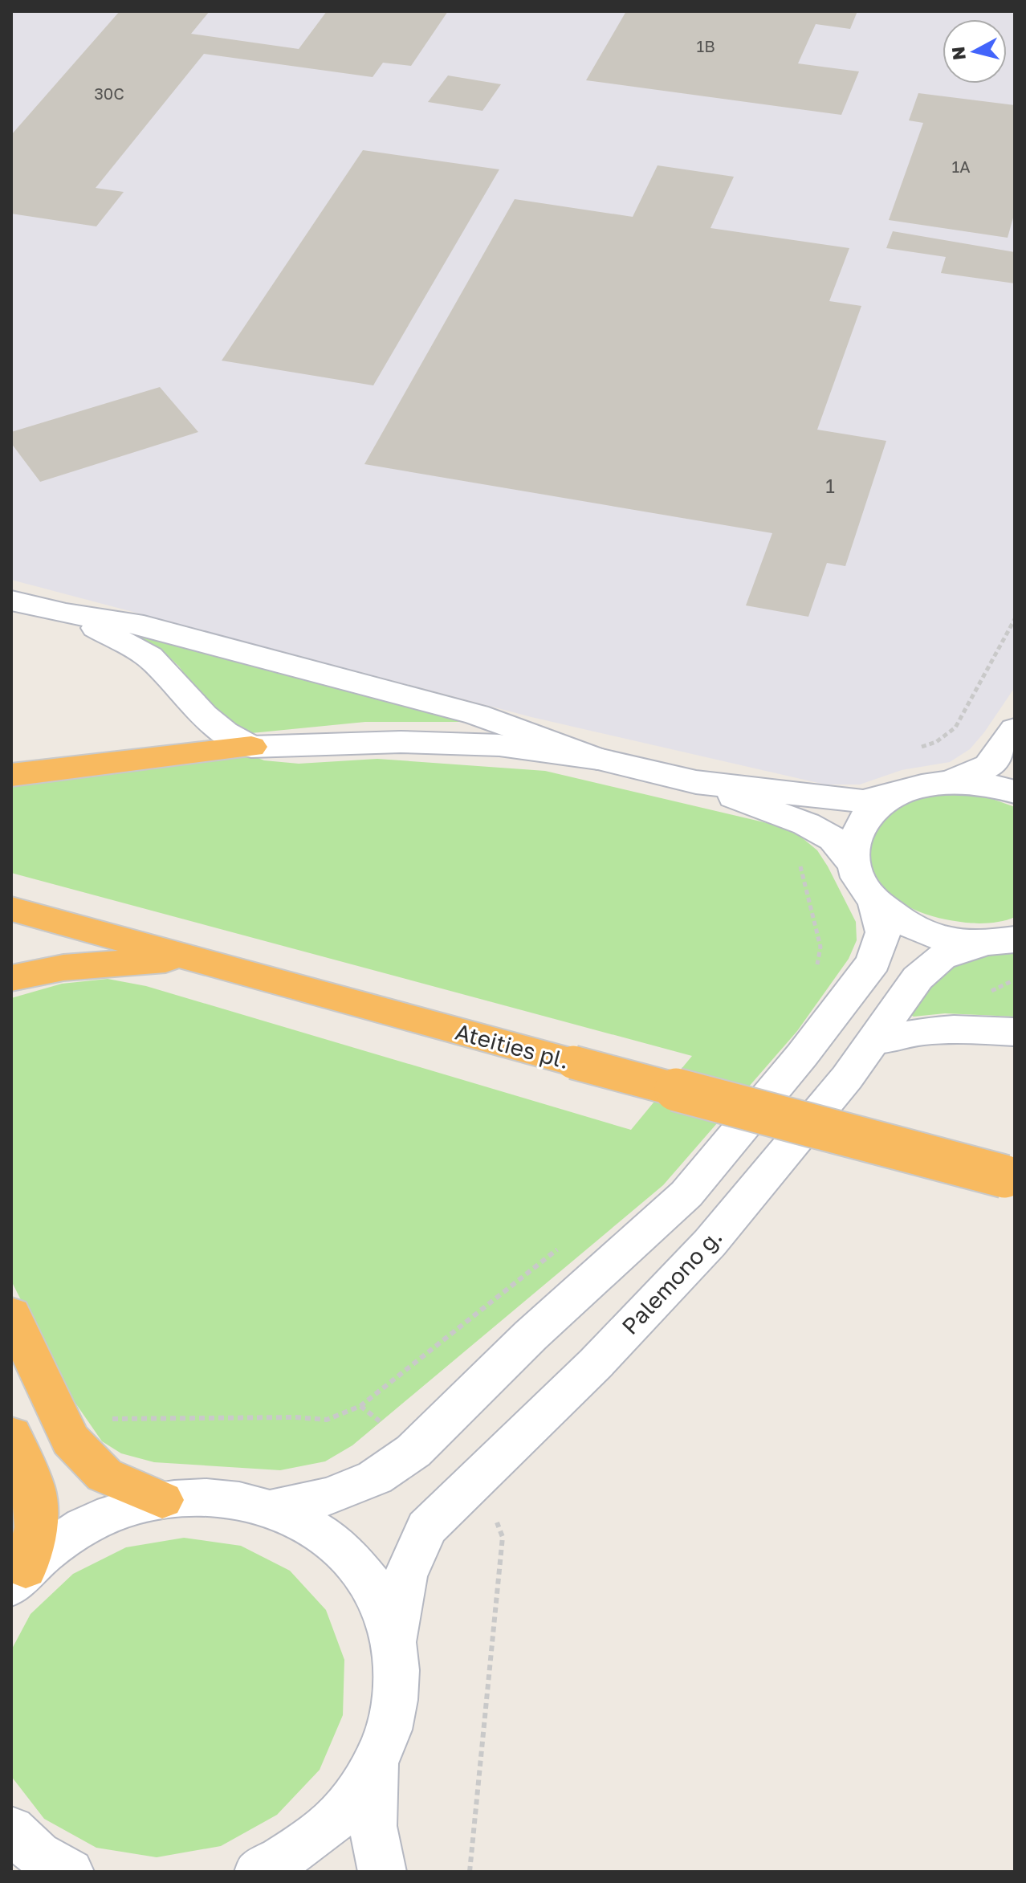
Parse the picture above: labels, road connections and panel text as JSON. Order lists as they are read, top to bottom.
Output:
{
  "streets": {
    "highway": ["Ateities pl."],
    "street": ["Palemono g."]
  },
  "house_numbers": [
    "1B",
    "30C",
    "1A",
    "1"
  ],
  "north": "left"
}
